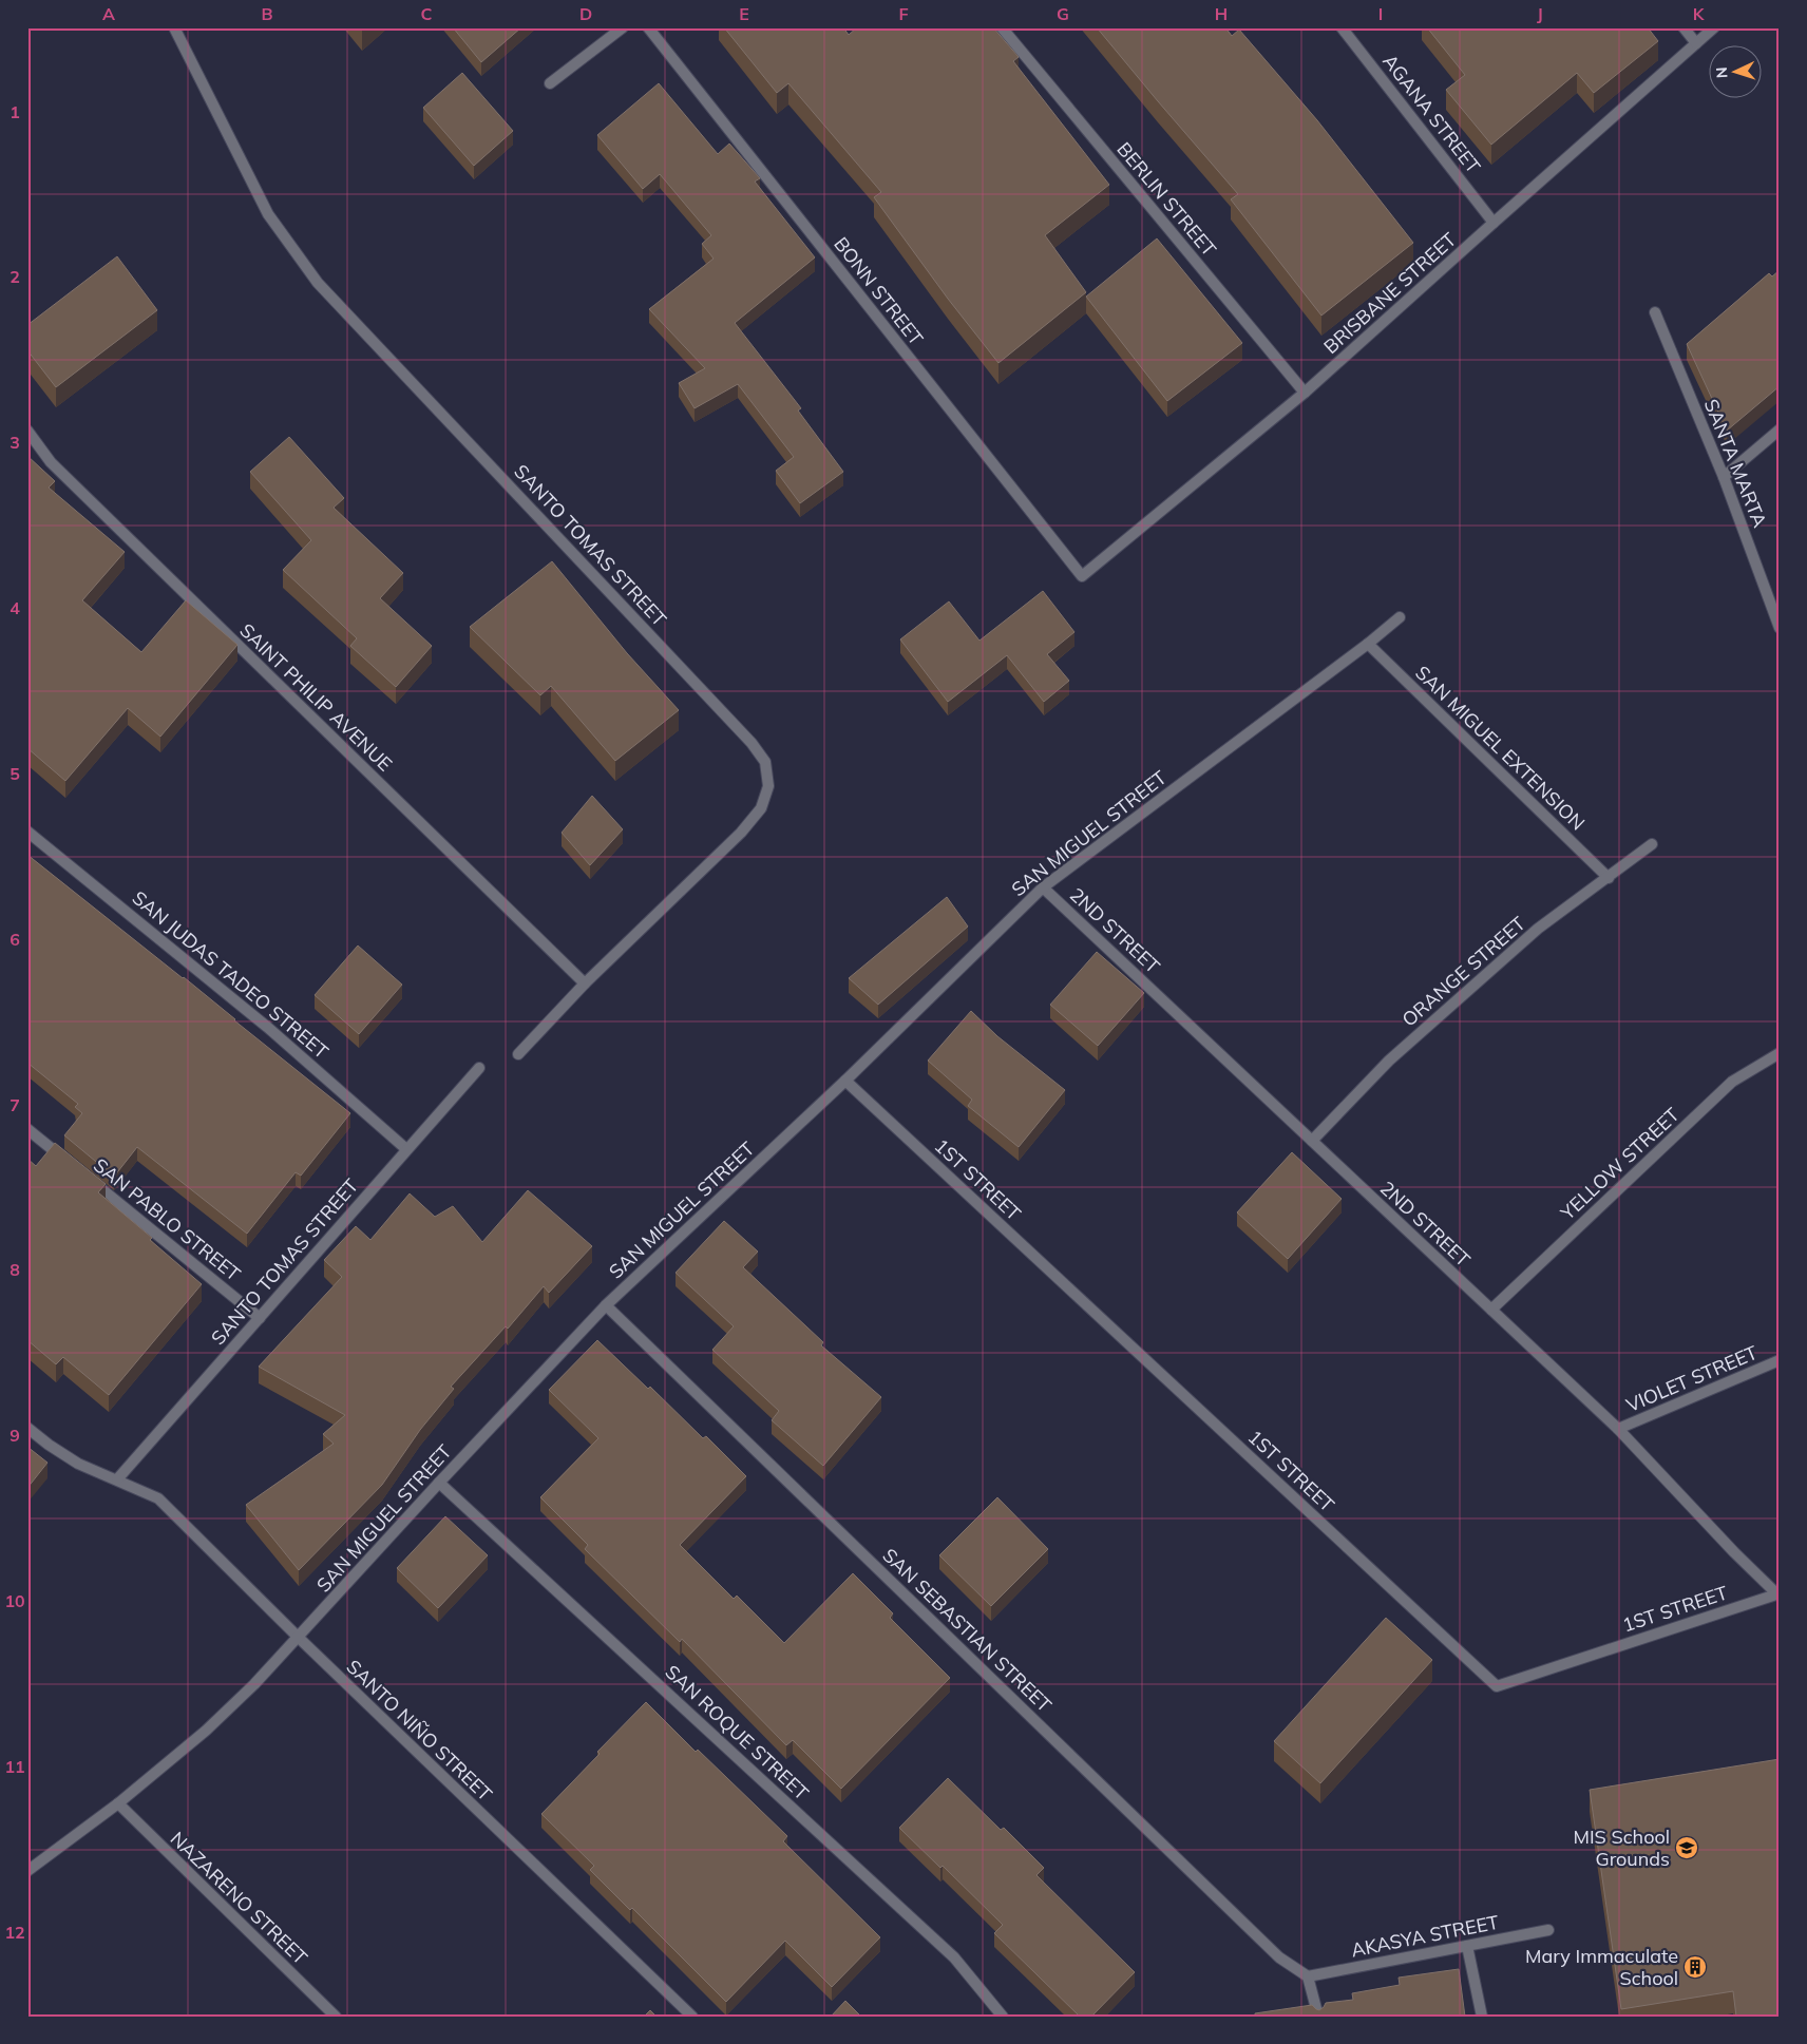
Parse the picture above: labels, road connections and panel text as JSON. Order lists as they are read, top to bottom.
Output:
{
  "streets": {
    "street": [
      "AGANA STREET",
      "BERLIN STREET",
      "BONN STREET",
      "BRISBANE STREET",
      "SANTA MARTA",
      "SANTO TOMAS STREET",
      "SAINT PHILIP AVENUE",
      "SAN MIGUEL EXTENSION",
      "SAN MIGUEL STREET",
      "2ND STREET",
      "ORANGE STREET",
      "SAN JUDAS TADEO STREET",
      "YELLOW STREET",
      "1ST STREET",
      "SAN PABLO STREET",
      "VIOLET STREET",
      "SAN SEBASTIAN STREET",
      "SANTO NIÑO STREET",
      "SAN ROQUE STREET",
      "NAZARENO STREET",
      "AKASYA STREET"
    ]
  },
  "crossings": [
    ["AGANA STREET", "BRISBANE STREET"],
    ["BERLIN STREET", "BRISBANE STREET"],
    ["BONN STREET", "BRISBANE STREET"],
    ["SANTO TOMAS STREET", "SAINT PHILIP AVENUE"],
    ["SANTO TOMAS STREET", "SAN JUDAS TADEO STREET"],
    ["SANTO TOMAS STREET", "SAN PABLO STREET"],
    ["SANTO TOMAS STREET", "SANTO NIÑO STREET"],
    ["SAN MIGUEL EXTENSION", "SAN MIGUEL STREET"],
    ["SAN MIGUEL EXTENSION", "ORANGE STREET"],
    ["SAN MIGUEL STREET", "2ND STREET"],
    ["SAN MIGUEL STREET", "1ST STREET"],
    ["SAN MIGUEL STREET", "SAN SEBASTIAN STREET"],
    ["SAN MIGUEL STREET", "SANTO NIÑO STREET"],
    ["SAN MIGUEL STREET", "SAN ROQUE STREET"],
    ["SAN MIGUEL STREET", "NAZARENO STREET"],
    ["2ND STREET", "ORANGE STREET"],
    ["2ND STREET", "YELLOW STREET"],
    ["2ND STREET", "1ST STREET"],
    ["2ND STREET", "VIOLET STREET"],
    ["SAN SEBASTIAN STREET", "AKASYA STREET"]
  ],
  "places": {
    "school or university": ["MIS School Grounds"],
    "building": ["Mary Immaculate School"]
  },
  "north": "left",
  "grid": {
    "columns": [
      "A",
      "B",
      "C",
      "D",
      "E",
      "F",
      "G",
      "H",
      "I",
      "J",
      "K"
    ],
    "rows": [
      "1",
      "2",
      "3",
      "4",
      "5",
      "6",
      "7",
      "8",
      "9",
      "10",
      "11",
      "12"
    ]
  }
}
